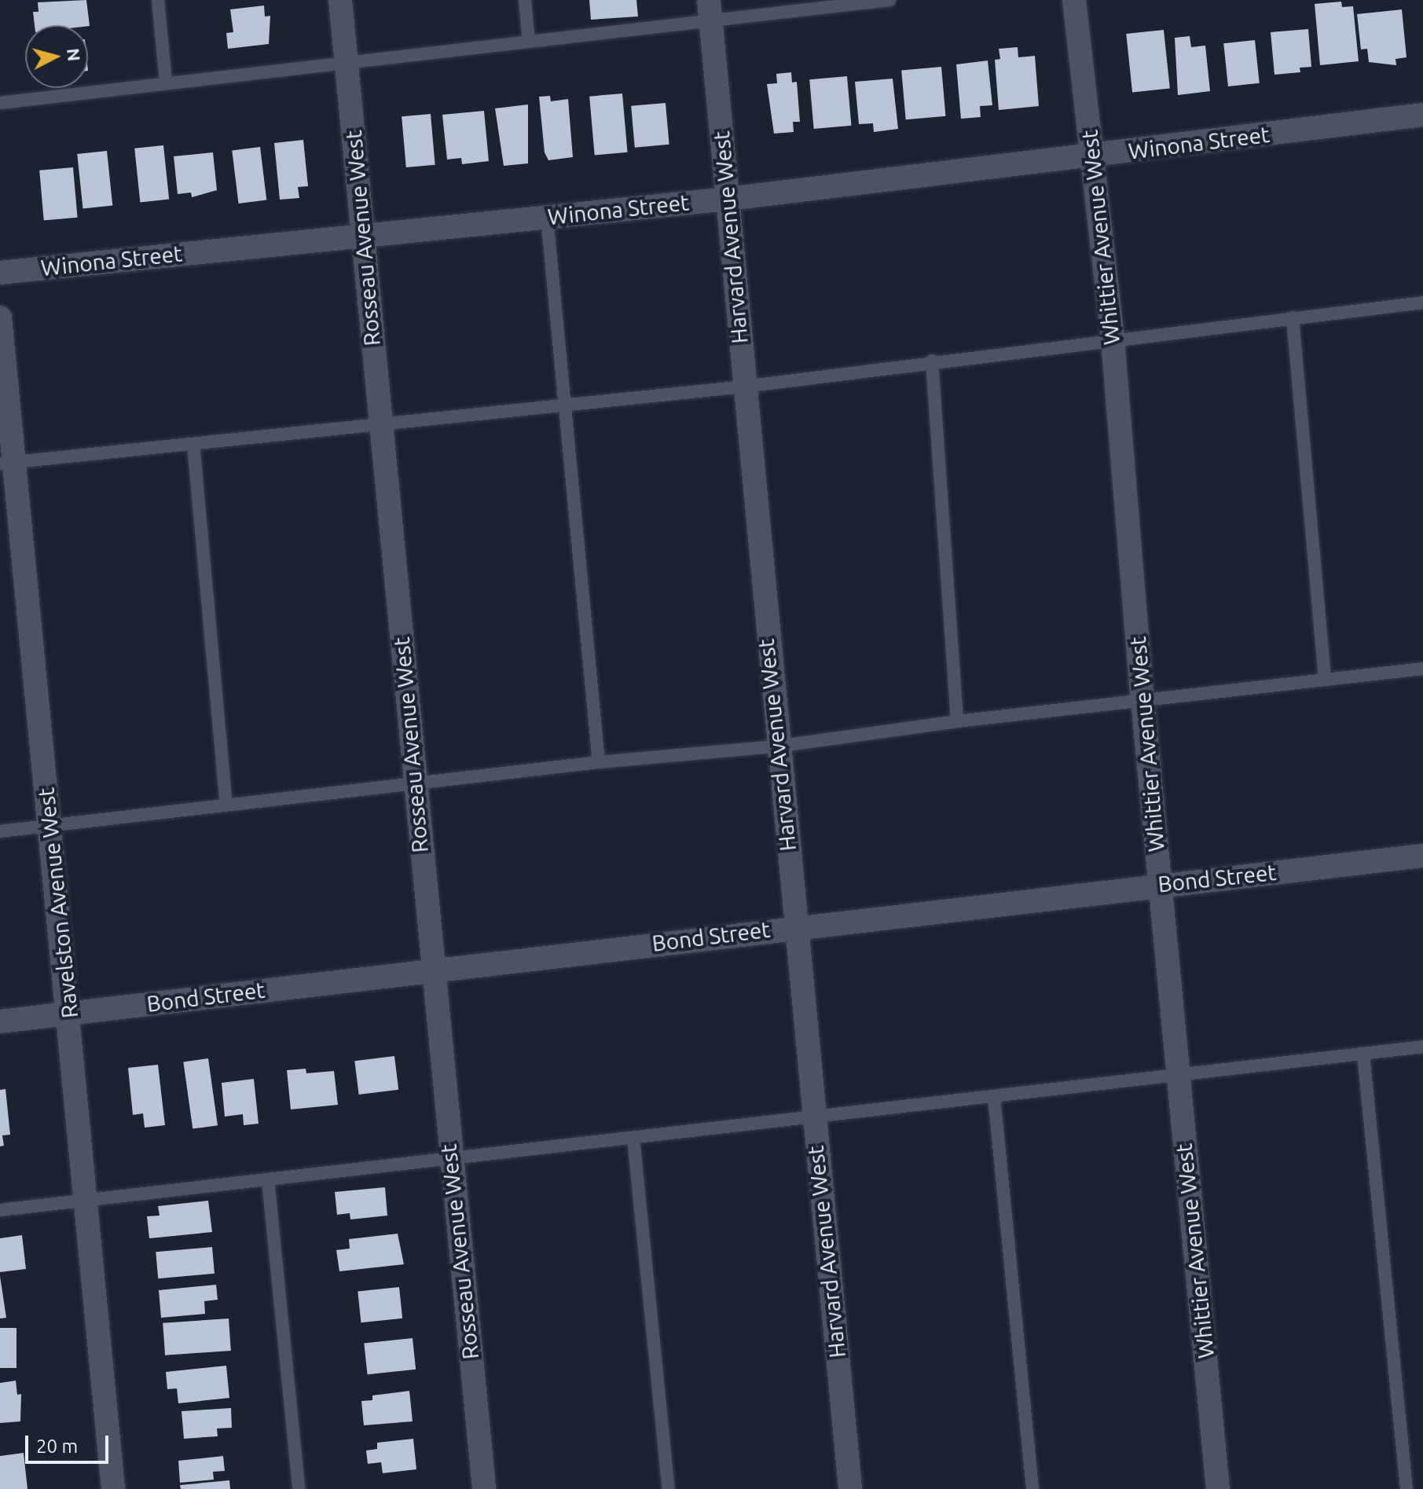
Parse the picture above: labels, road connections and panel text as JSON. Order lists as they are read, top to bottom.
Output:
{
  "streets": {
    "street": [
      "Winona Street",
      "Harvard Avenue West",
      "Whittier Avenue West",
      "Rosseau Avenue West",
      "Bond Street",
      "Ravelston Avenue West"
    ]
  },
  "crossings": [
    ["Winona Street", "Harvard Avenue West"],
    ["Winona Street", "Whittier Avenue West"],
    ["Winona Street", "Rosseau Avenue West"],
    ["Harvard Avenue West", "Bond Street"],
    ["Whittier Avenue West", "Bond Street"],
    ["Rosseau Avenue West", "Bond Street"],
    ["Bond Street", "Ravelston Avenue West"]
  ],
  "scale_bar": "20 m",
  "north": "right"
}
